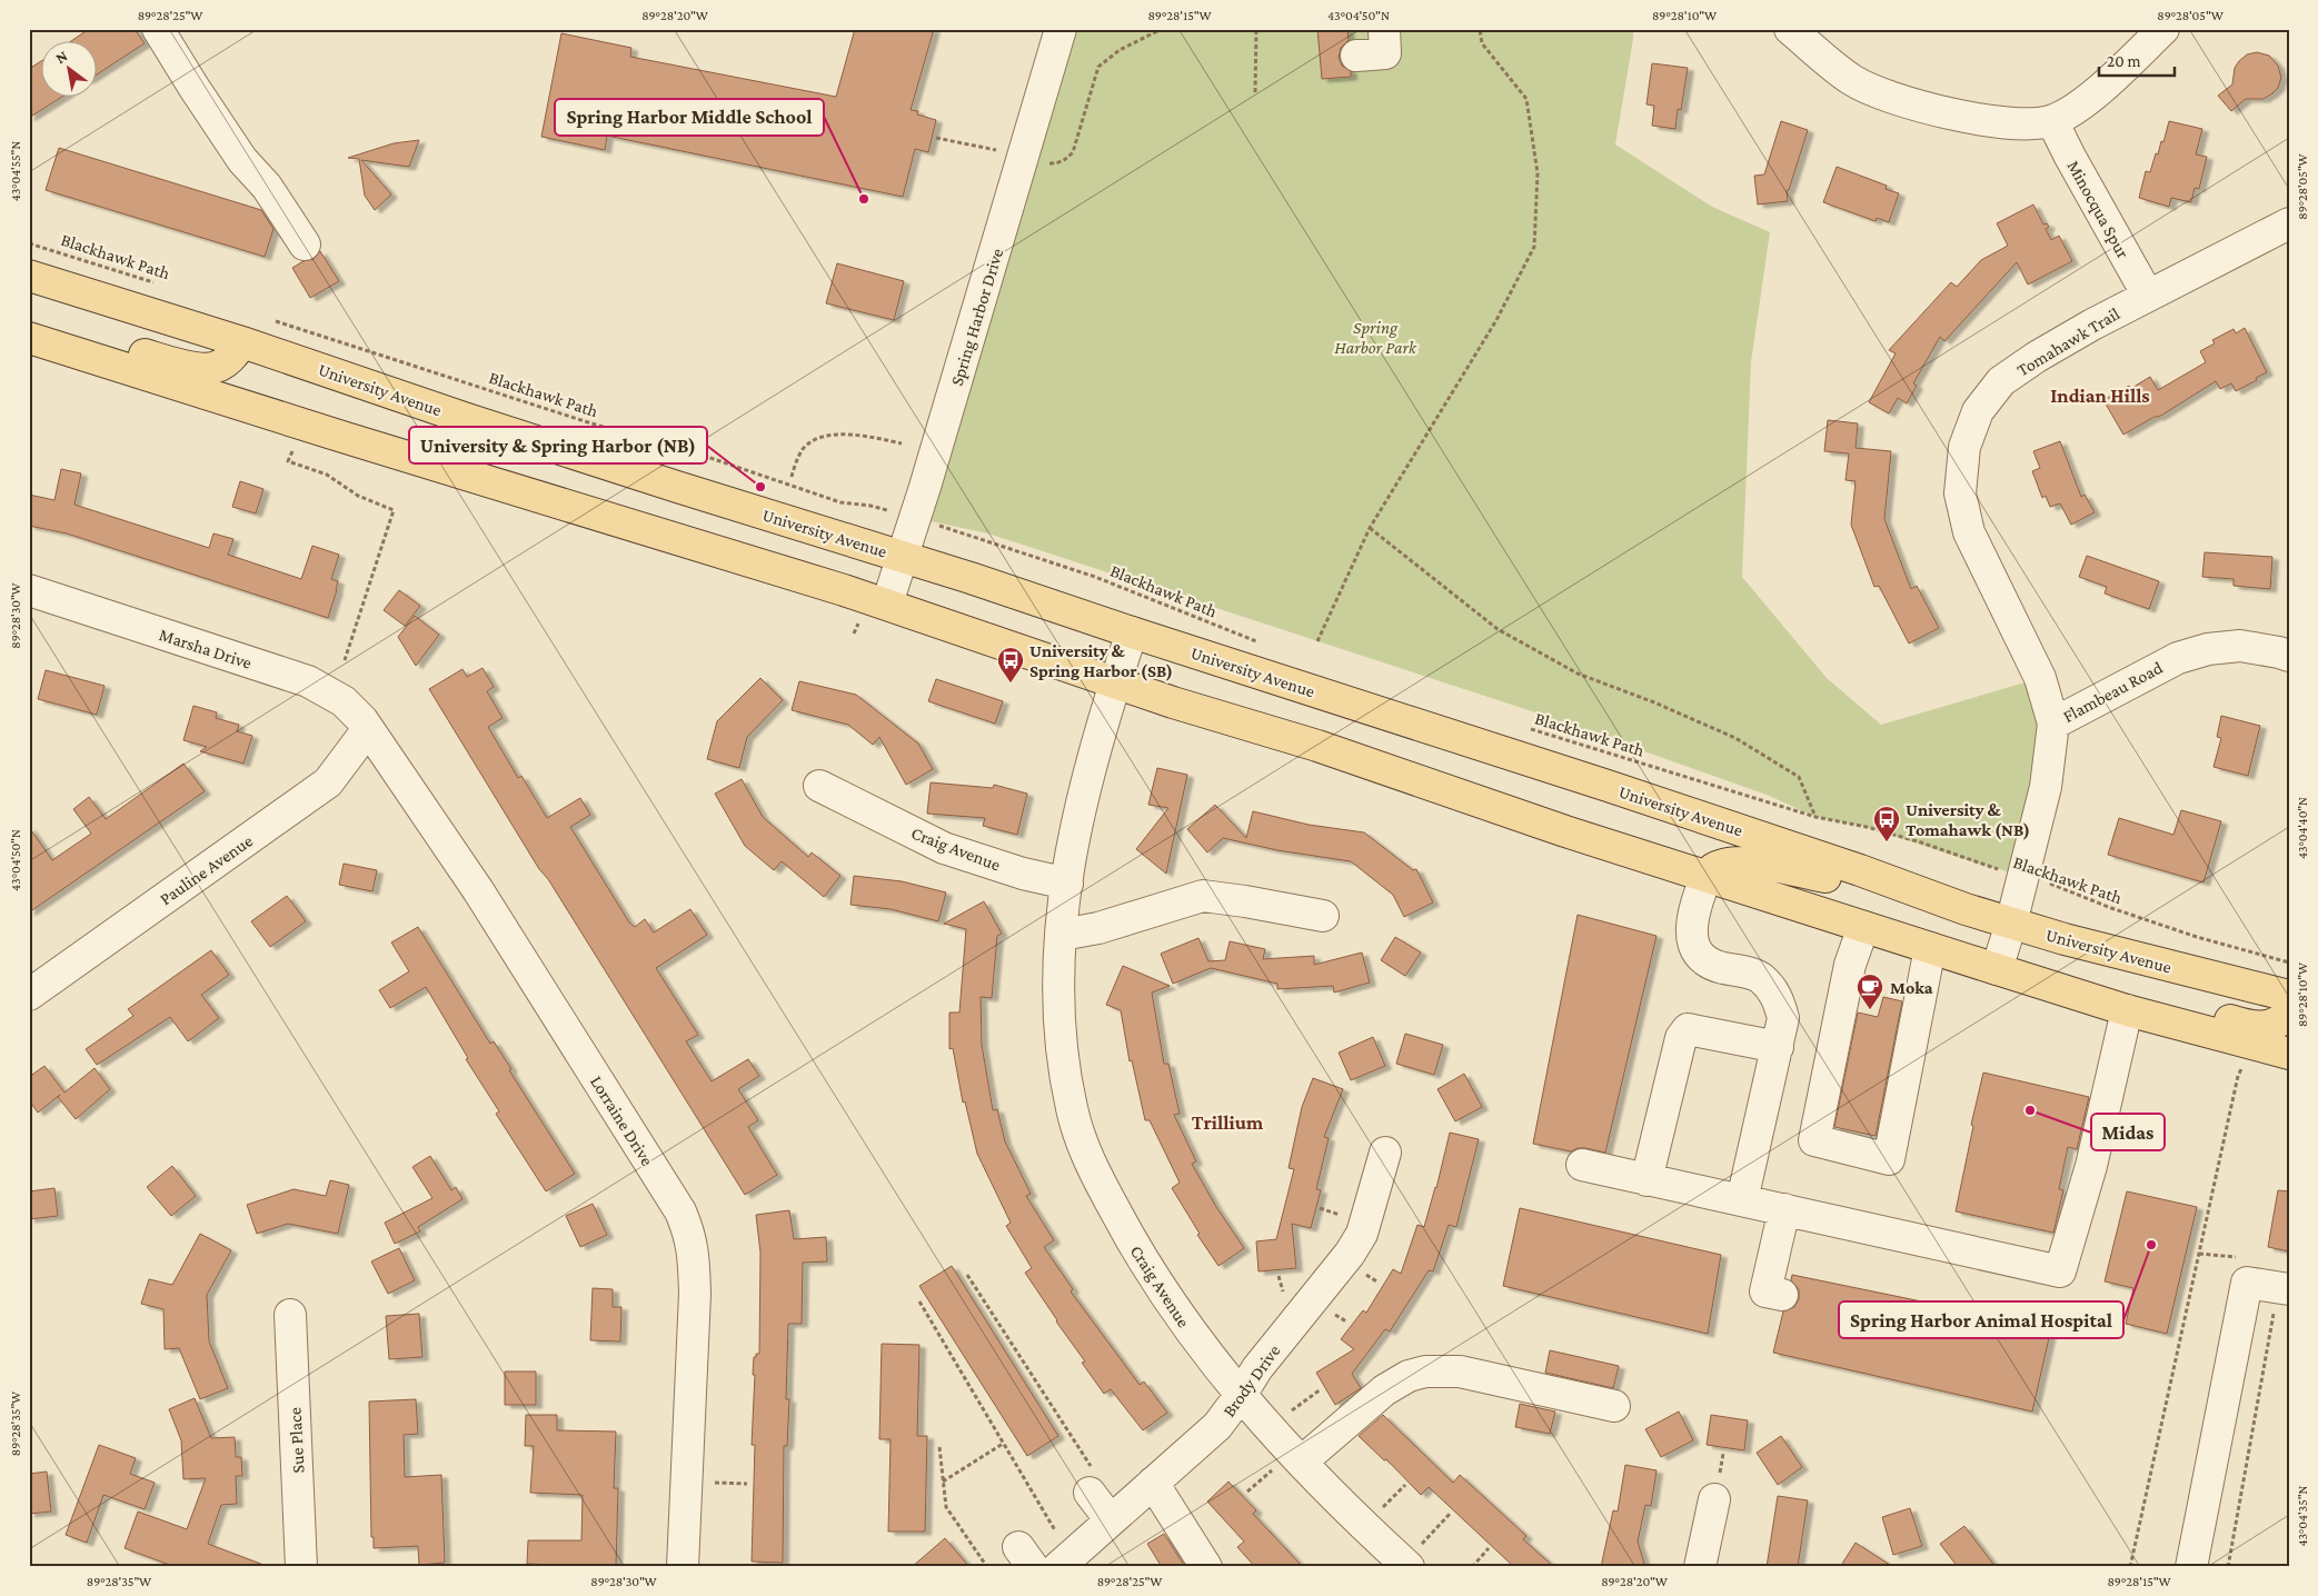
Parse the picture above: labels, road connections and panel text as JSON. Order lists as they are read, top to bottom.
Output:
{
  "streets": {
    "main road": ["University Avenue"],
    "street": [
      "Minocqua Spur",
      "Spring Harbor Drive",
      "Tomahawk Trail",
      "Marsha Drive",
      "Flambeau Road",
      "Craig Avenue",
      "Pauline Avenue",
      "Lorraine Drive",
      "Brody Drive",
      "Sue Place"
    ],
    "path": ["Blackhawk Path"]
  },
  "crossings": [
    ["Minocqua Spur", "Tomahawk Trail"],
    ["Blackhawk Path", "Spring Harbor Drive"],
    ["Blackhawk Path", "Flambeau Road"],
    ["Spring Harbor Drive", "University Avenue"],
    ["Tomahawk Trail", "Flambeau Road"],
    ["University Avenue", "Flambeau Road"],
    ["University Avenue", "Craig Avenue"],
    ["Marsha Drive", "Pauline Avenue"],
    ["Marsha Drive", "Lorraine Drive"],
    ["Craig Avenue", "Brody Drive"],
    ["Pauline Avenue", "Lorraine Drive"]
  ],
  "districts": ["Indian Hills", "Trillium"],
  "parks": ["Spring Harbor Park"],
  "places": {
    "other": [
      "Spring Harbor Middle School",
      "University & Spring Harbor (NB)",
      "Midas",
      "Spring Harbor Animal Hospital"
    ],
    "bus stop": ["University & Spring Harbor (SB)", "University & Tomahawk (NB)"],
    "cafe": ["Moka"]
  },
  "scale_bar": "20 m",
  "north": "top left",
  "coordinates": [
    "89°28'25\"W",
    "89°28'20\"W",
    "89°28'15\"W",
    "43°04'50\"N",
    "89°28'10\"W",
    "89°28'05\"W",
    "43°04'55\"N",
    "89°28'30\"W",
    "43°04'40\"N",
    "89°28'35\"W",
    "43°04'35\"N"
  ]
}
